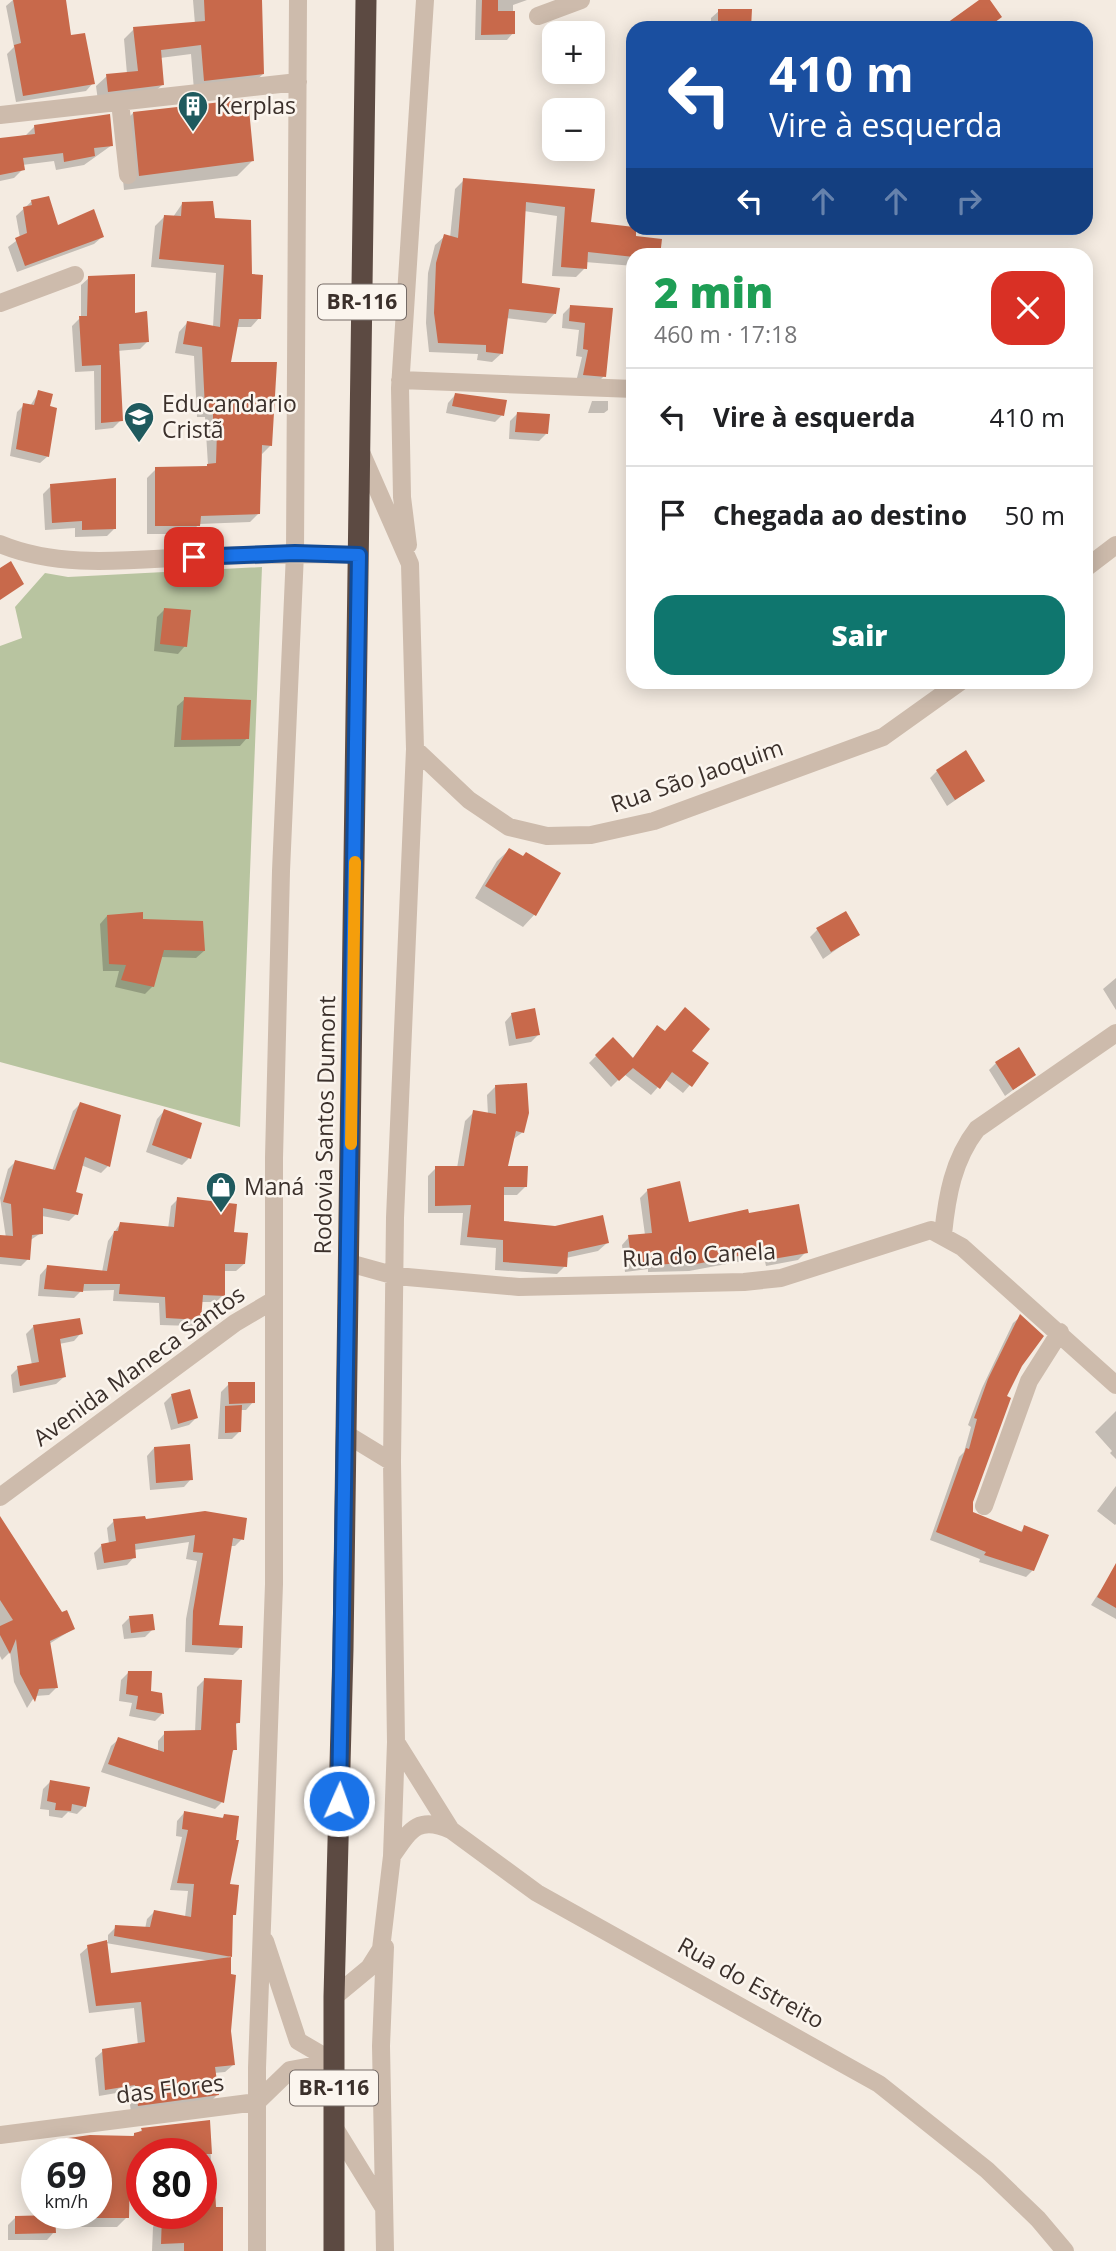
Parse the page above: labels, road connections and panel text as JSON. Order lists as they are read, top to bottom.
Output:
{
  "streets": {
    "highway": ["BR-116", "Rodovia Santos Dumont"],
    "street": [
      "Rua São Jaoquim",
      "Rua do Canela",
      "Avenida Maneca Santos",
      "Rua do Estreito",
      "das Flores"
    ]
  },
  "crossings": [
    ["Rodovia Santos Dumont", "Rua do Canela"],
    ["Rodovia Santos Dumont", "das Flores"]
  ],
  "places": {
    "building": ["Kerplas"],
    "school or university": ["Educandario Cristã"],
    "shop": ["Maná"]
  },
  "page": {
    "map_buttons": ["+", "−"],
    "turn": ["410 m", "Vire à esquerda"],
    "heading": ["2 min", "460 m · 17:18"],
    "list": [
      {
        "name": "Vire à esquerda",
        "value": "410 m"
      },
      {
        "name": "Chegada ao destino",
        "value": "50 m"
      }
    ],
    "buttons": "Sair",
    "speed": "69 km/h",
    "limit": "80"
  }
}
